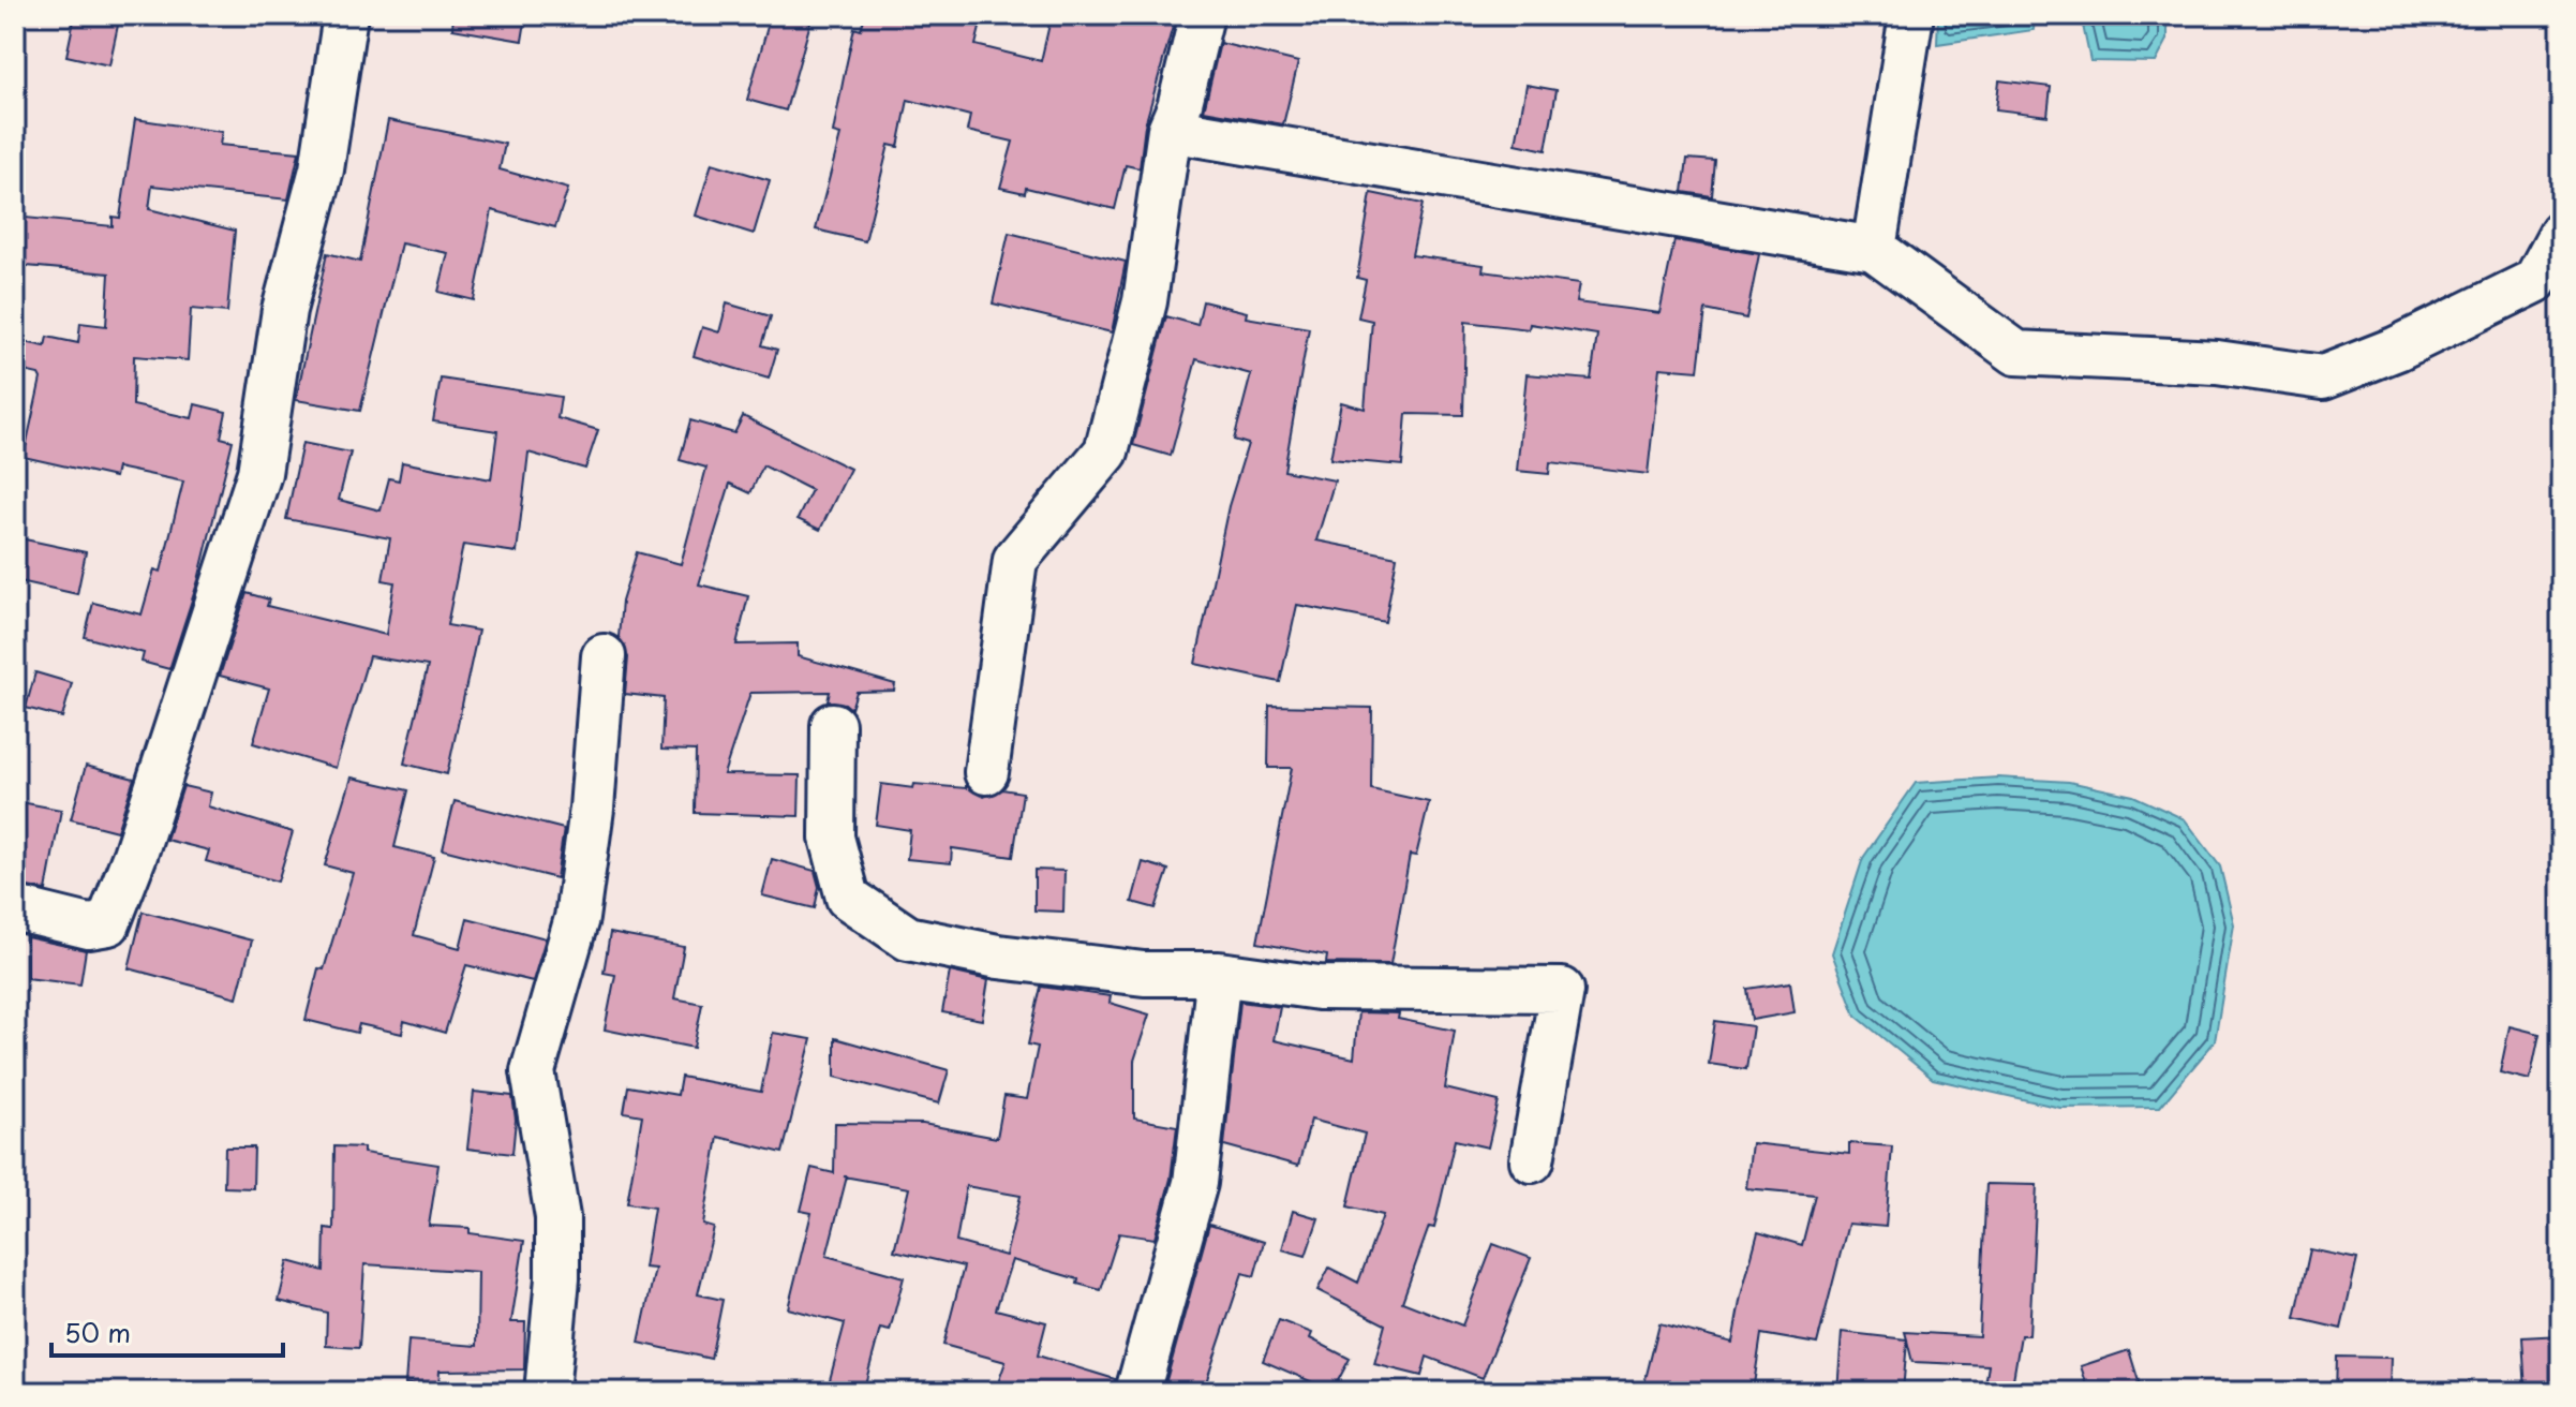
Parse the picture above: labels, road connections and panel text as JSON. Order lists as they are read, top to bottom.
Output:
{
  "scale_bar": "50 m"
}
